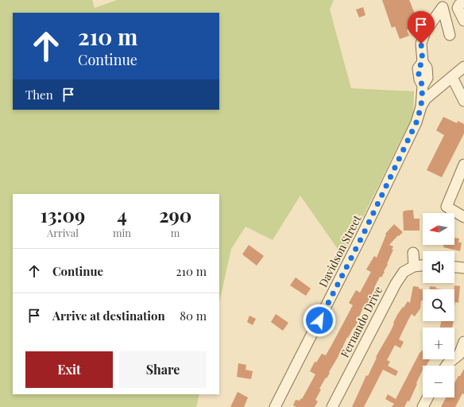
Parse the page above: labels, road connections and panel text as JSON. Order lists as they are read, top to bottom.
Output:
{
  "streets": {
    "street": ["Davidson Street", "Fernando Drive"]
  },
  "north": "left",
  "page": {
    "turn": ["210 m", "Continue"],
    "then": "Then",
    "eta": [
      "13:09",
      "Arrival",
      "4",
      "min",
      "290",
      "m"
    ],
    "map_buttons": ["+", "−"],
    "list": [
      {
        "name": "Continue",
        "value": "210 m"
      },
      {
        "name": "Arrive at destination",
        "value": "80 m"
      }
    ],
    "buttons": ["Exit", "Share"]
  }
}
